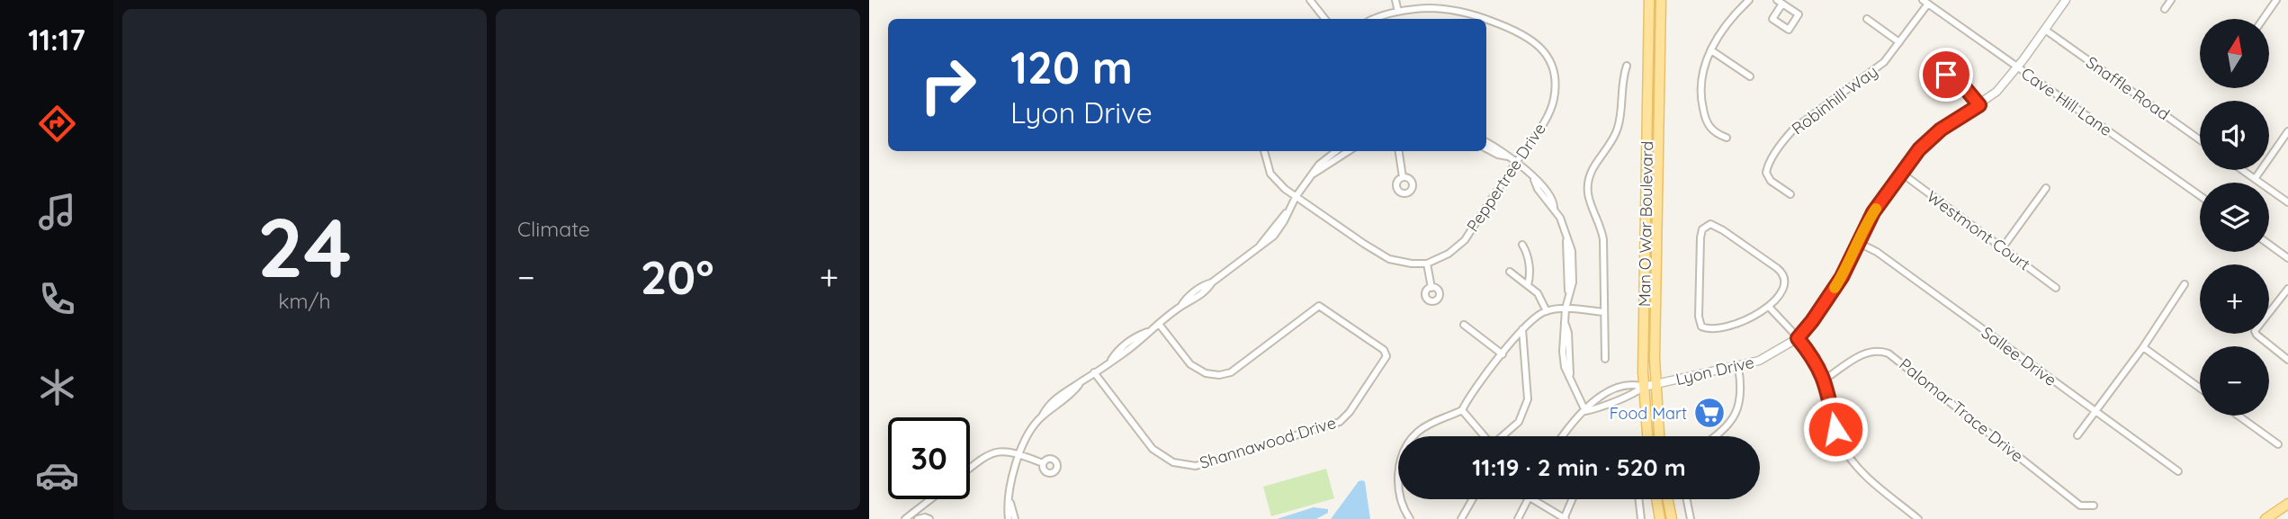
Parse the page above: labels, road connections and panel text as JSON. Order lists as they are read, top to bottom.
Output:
{
  "streets": {
    "main road": ["Man O War Boulevard"],
    "street": [
      "Snaffle Road",
      "Robinhill Way",
      "Cave Hill Lane",
      "Peppertree Drive",
      "Westmont Court",
      "Sallee Drive",
      "Lyon Drive",
      "Palomar Trace Drive",
      "Shannawood Drive"
    ]
  },
  "crossings": [
    ["Snaffle Road", "Lyon Drive"],
    ["Robinhill Way", "Cave Hill Lane"],
    ["Cave Hill Lane", "Lyon Drive"],
    ["Man O War Boulevard", "Lyon Drive"],
    ["Westmont Court", "Lyon Drive"],
    ["Sallee Drive", "Lyon Drive"]
  ],
  "places": {
    "supermarket": ["Food Mart"]
  },
  "north": "top",
  "page": {
    "tabs": "11:17",
    "tile": [
      ["24", "km/h"],
      "Climate"
    ],
    "map_buttons": ["+", "−"],
    "turn": ["120 m", "Lyon Drive"],
    "heat": ["−", "20°", "+"],
    "limit": "30",
    "trip": "11:19 · 2 min · 520 m"
  }
}
